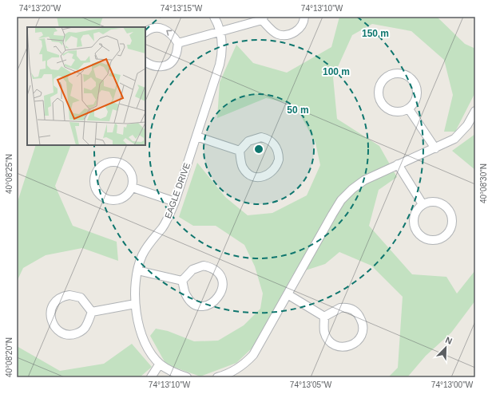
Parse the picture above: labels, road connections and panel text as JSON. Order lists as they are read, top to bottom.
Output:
{
  "streets": {
    "street": ["EAGLE DRIVE"]
  },
  "north": "top right",
  "coordinates": [
    "74°13'20\"W",
    "74°13'15\"W",
    "74°13'10\"W",
    "40°08'25\"N",
    "40°08'30\"N",
    "40°08'20\"N",
    "74°13'05\"W",
    "74°13'00\"W"
  ],
  "rings": ["150 m", "100 m", "50 m"]
}
